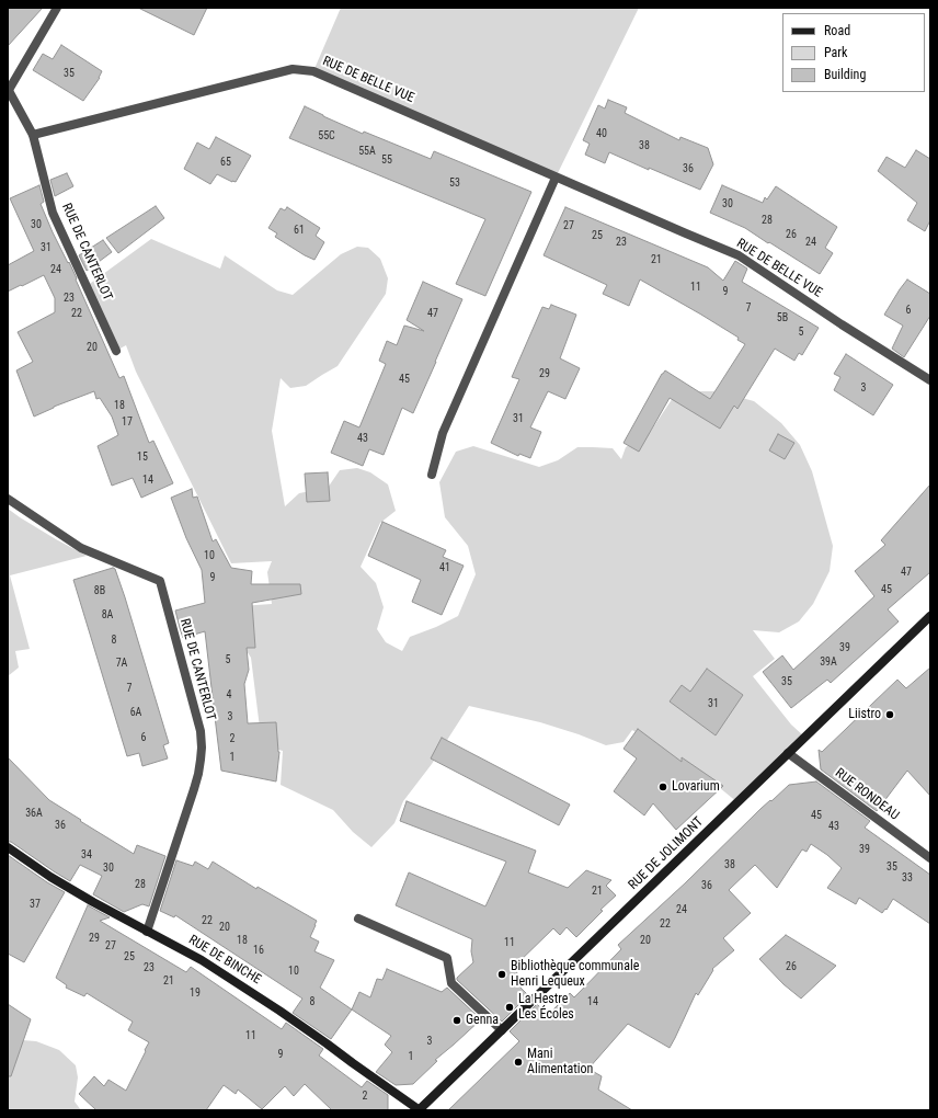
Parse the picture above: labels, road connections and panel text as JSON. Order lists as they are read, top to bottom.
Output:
{
  "streets": {
    "street": [
      "RUE DE BELLE VUE",
      "RUE DE CANTERLOT",
      "RUE RONDEAU",
      "RUE DE JOLIMONT",
      "RUE DE BINCHE"
    ]
  },
  "crossings": [
    ["RUE DE BELLE VUE", "RUE DE CANTERLOT"],
    ["RUE DE CANTERLOT", "RUE DE BINCHE"],
    ["RUE RONDEAU", "RUE DE JOLIMONT"],
    ["RUE DE JOLIMONT", "RUE DE BINCHE"]
  ],
  "places": [
    "Liistro",
    "Lovarium",
    "Bibliothèque communale Henri Lequeux",
    "La Hestre Les Écoles",
    "Genna",
    "Mani Alimentation"
  ],
  "house_numbers": [
    "35",
    "40",
    "55C",
    "38",
    "55A",
    "55",
    "65",
    "36",
    "53",
    "30",
    "28",
    "30",
    "27",
    "61",
    "26",
    "25",
    "23",
    "24",
    "31",
    "21",
    "24",
    "11",
    "9",
    "23",
    "7",
    "6",
    "22",
    "47",
    "5B",
    "5",
    "20",
    "29",
    "45",
    "3",
    "18",
    "31",
    "17",
    "43",
    "15",
    "14",
    "10",
    "41",
    "47",
    "9",
    "45",
    "8B",
    "8A",
    "8",
    "39",
    "5",
    "39A",
    "7A",
    "35",
    "7",
    "4",
    "31",
    "6A",
    "3",
    "6",
    "2",
    "1",
    "36A",
    "45",
    "36",
    "43",
    "39",
    "34",
    "38",
    "35",
    "30",
    "33",
    "28",
    "36",
    "21",
    "37",
    "24",
    "22",
    "22",
    "20",
    "29",
    "18",
    "20",
    "11",
    "27",
    "16",
    "25",
    "26",
    "23",
    "10",
    "21",
    "19",
    "8",
    "14",
    "11",
    "3",
    "9",
    "1",
    "2"
  ],
  "legend": ["Road", "Park", "Building"]
}
